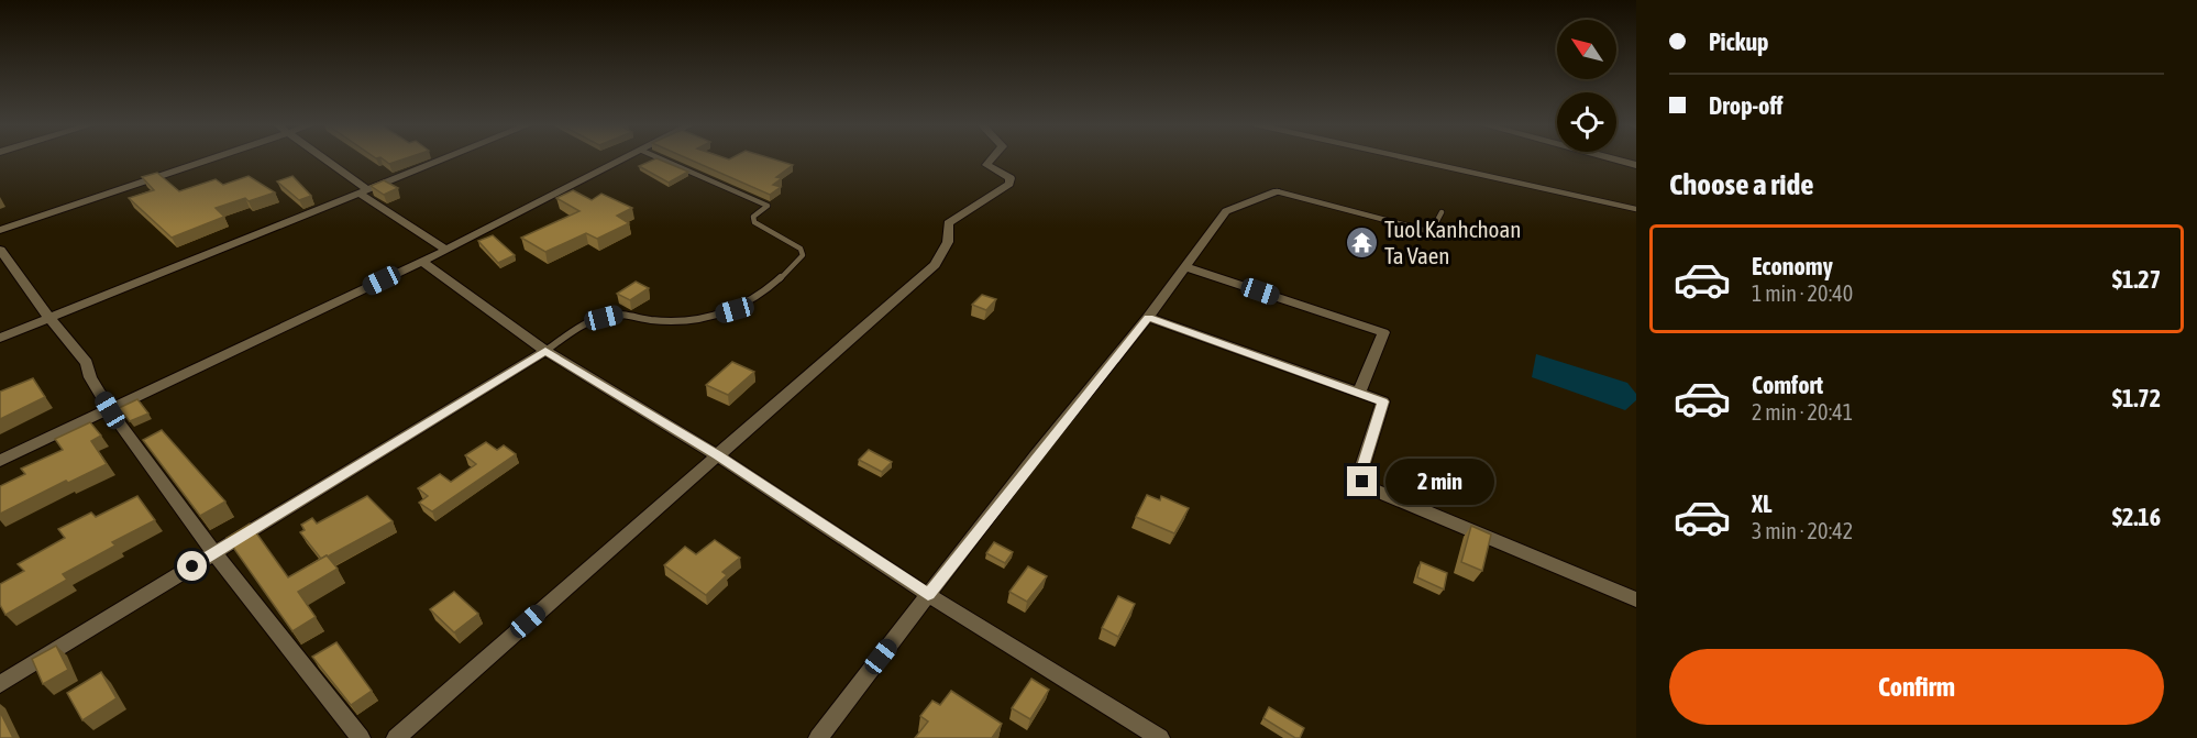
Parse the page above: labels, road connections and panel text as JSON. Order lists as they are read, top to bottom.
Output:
{
  "places": {
    "temple": ["Tuol Kanhchoan Ta Vaen"]
  },
  "north": "top left",
  "page": {
    "banner": ["Pickup", "Drop-off"],
    "heading": "Choose a ride",
    "list": [
      {
        "name": "Economy",
        "note": "1 min · 20:40",
        "value": "$1.27"
      },
      {
        "name": "Comfort",
        "note": "2 min · 20:41",
        "value": "$1.72"
      },
      {
        "name": "XL",
        "note": "3 min · 20:42",
        "value": "$2.16"
      }
    ],
    "bubble": "2 min",
    "buttons": "Confirm"
  }
}
